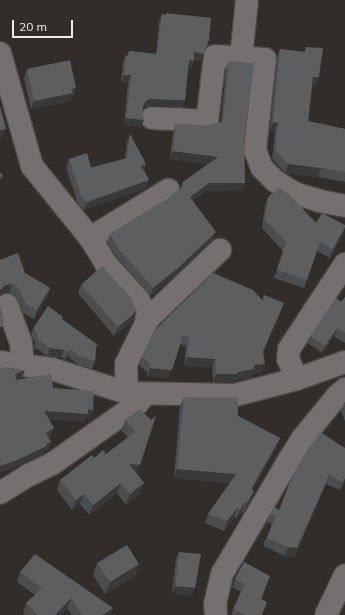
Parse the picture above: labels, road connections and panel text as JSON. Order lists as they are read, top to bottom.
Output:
{
  "scale_bar": "20 m"
}
